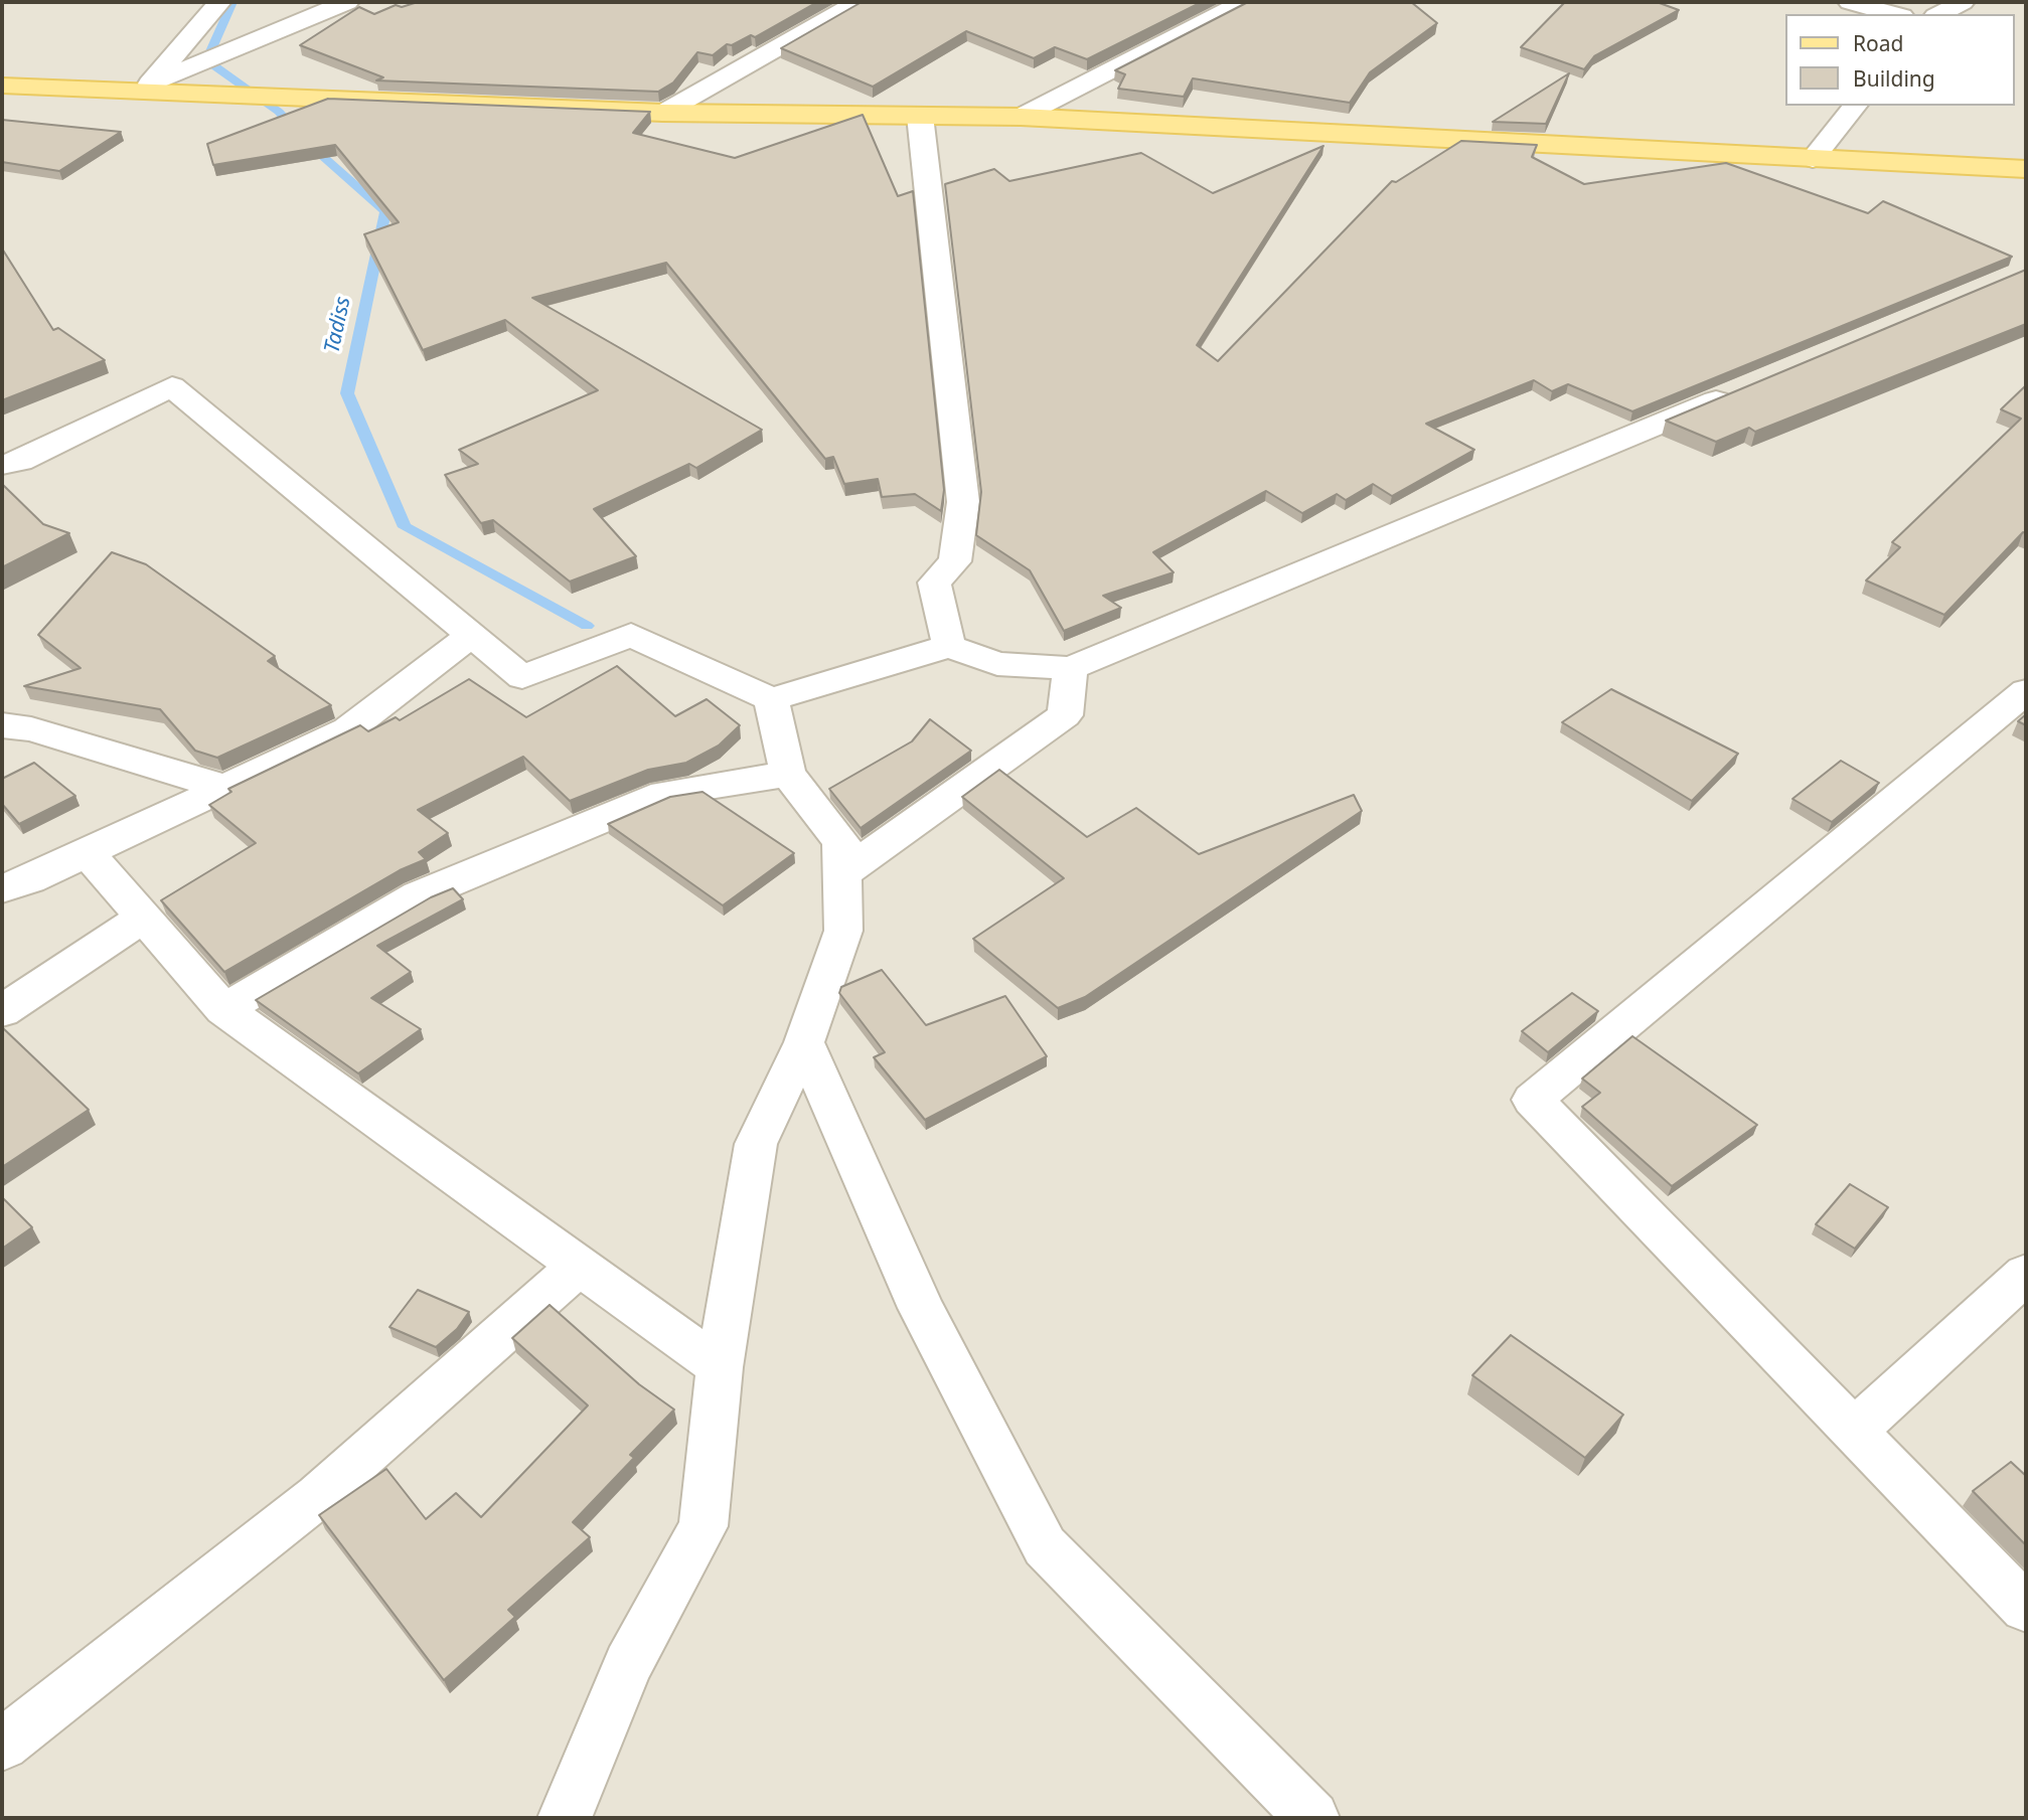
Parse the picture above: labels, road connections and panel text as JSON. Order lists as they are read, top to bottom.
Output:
{
  "water": ["Tadiss"],
  "legend": ["Road", "Building"]
}
